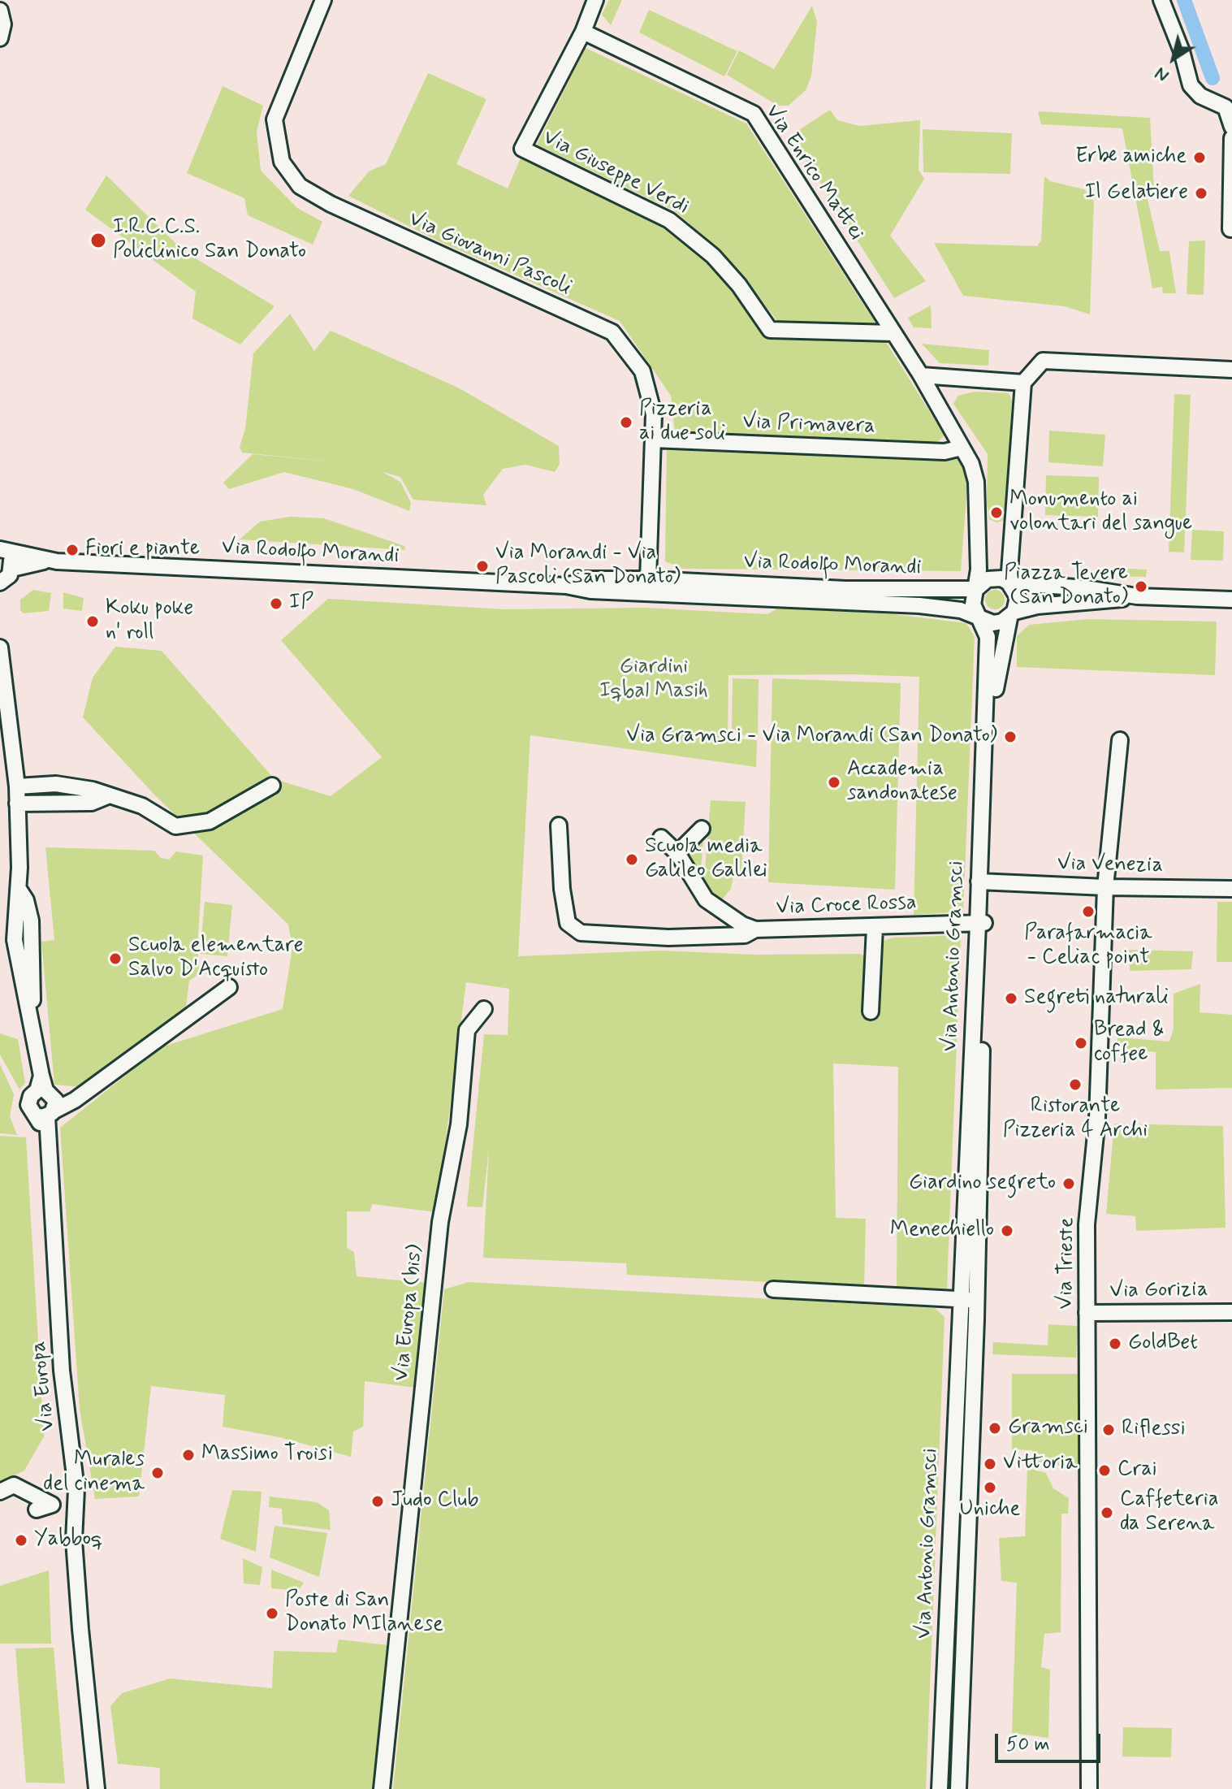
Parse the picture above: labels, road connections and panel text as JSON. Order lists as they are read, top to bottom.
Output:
{
  "streets": {
    "street": [
      "Via Giuseppe Verdi",
      "Via Enrico Mattei",
      "Via Giovanni Pascoli",
      "Via Primavera",
      "Via Rodolfo Morandi",
      "Via Venezia",
      "Via Croce Rossa",
      "Via Antonio Gramsci",
      "Via Trieste",
      "Via Gorizia",
      "Via Europa (bis)",
      "Via Europa"
    ]
  },
  "crossings": [
    ["Via Giuseppe Verdi", "Via Enrico Mattei"],
    ["Via Enrico Mattei", "Via Primavera"],
    ["Via Enrico Mattei", "Via Rodolfo Morandi"],
    ["Via Enrico Mattei", "Via Antonio Gramsci"],
    ["Via Giovanni Pascoli", "Via Primavera"],
    ["Via Giovanni Pascoli", "Via Rodolfo Morandi"],
    ["Via Rodolfo Morandi", "Via Antonio Gramsci"],
    ["Via Venezia", "Via Antonio Gramsci"],
    ["Via Venezia", "Via Trieste"],
    ["Via Croce Rossa", "Via Antonio Gramsci"],
    ["Via Trieste", "Via Gorizia"]
  ],
  "parks": ["Giardini Iqbal Masih"],
  "places": [
    "Erbe amiche",
    "Il Gelatiere",
    "I.R.C.C.S. Policlinico San Donato",
    "Pizzeria ai due soli",
    "Monumento ai volontari del sangue",
    "Fiori e piante",
    "Via Morandi - Via Pascoli (San Donato)",
    "Piazza Tevere (San Donato)",
    "IP",
    "Koku poke n' roll",
    "Via Gramsci - Via Morandi (San Donato)",
    "Accademia sandonatese",
    "Scuola media Galileo Galilei",
    "Parafarmacia - Celiac point",
    "Scuola elementare Salvo D'Acquisto",
    "Segreti naturali",
    "Bread & coffee",
    "Ristorante Pizzeria 4 Archi",
    "Giardino segreto",
    "Menechiello",
    "GoldBet",
    "Gramsci",
    "Riflessi",
    "Massimo Troisi",
    "Vittoria",
    "Crai",
    "Murales del cinema",
    "Uniche",
    "Judo Club",
    "Caffeteria da Serena",
    "Yabboq",
    "Poste di San Donato MIlanese"
  ],
  "scale_bar": "50 m",
  "north": "bottom left"
}
